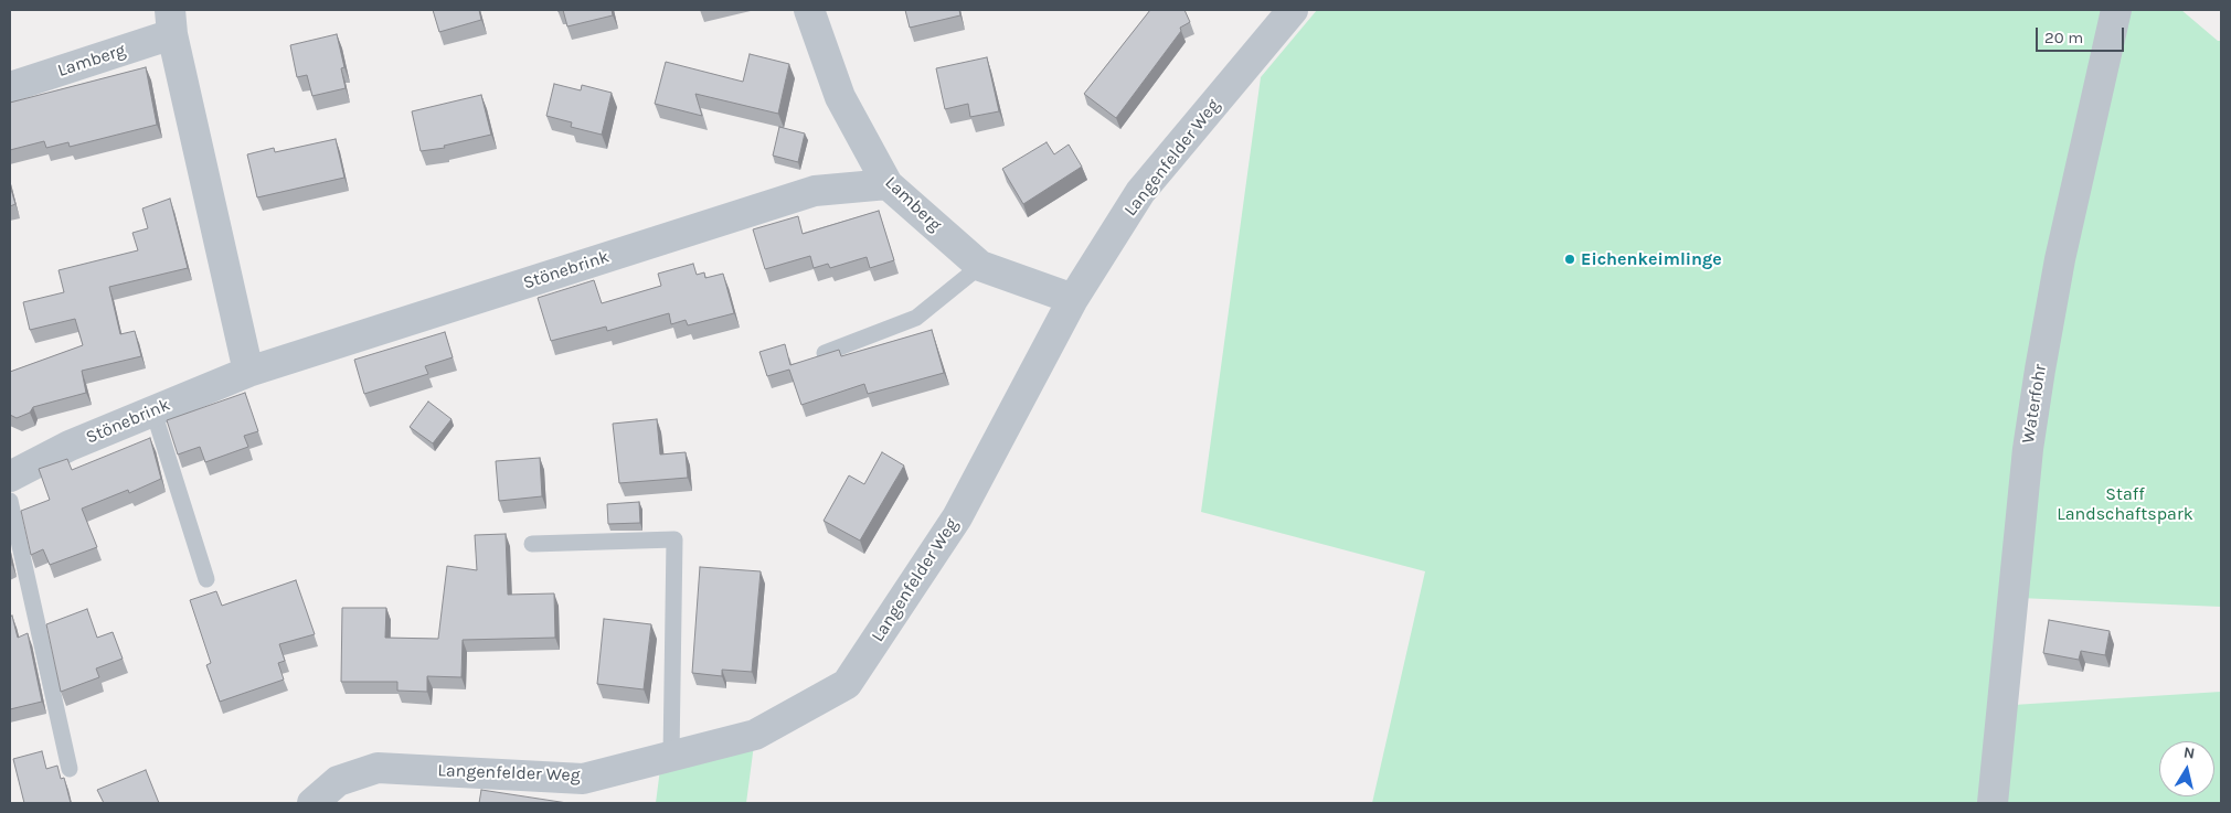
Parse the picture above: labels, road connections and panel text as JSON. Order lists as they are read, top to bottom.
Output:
{
  "streets": {
    "street": [
      "Lamberg",
      "Langenfelder Weg",
      "Stönebrink",
      "Waterfohr"
    ]
  },
  "crossings": [
    ["Lamberg", "Langenfelder Weg"],
    ["Lamberg", "Stönebrink"]
  ],
  "parks": ["Staff Landschaftspark"],
  "places": ["Eichenkeimlinge"],
  "scale_bar": "20 m",
  "north": "top"
}
